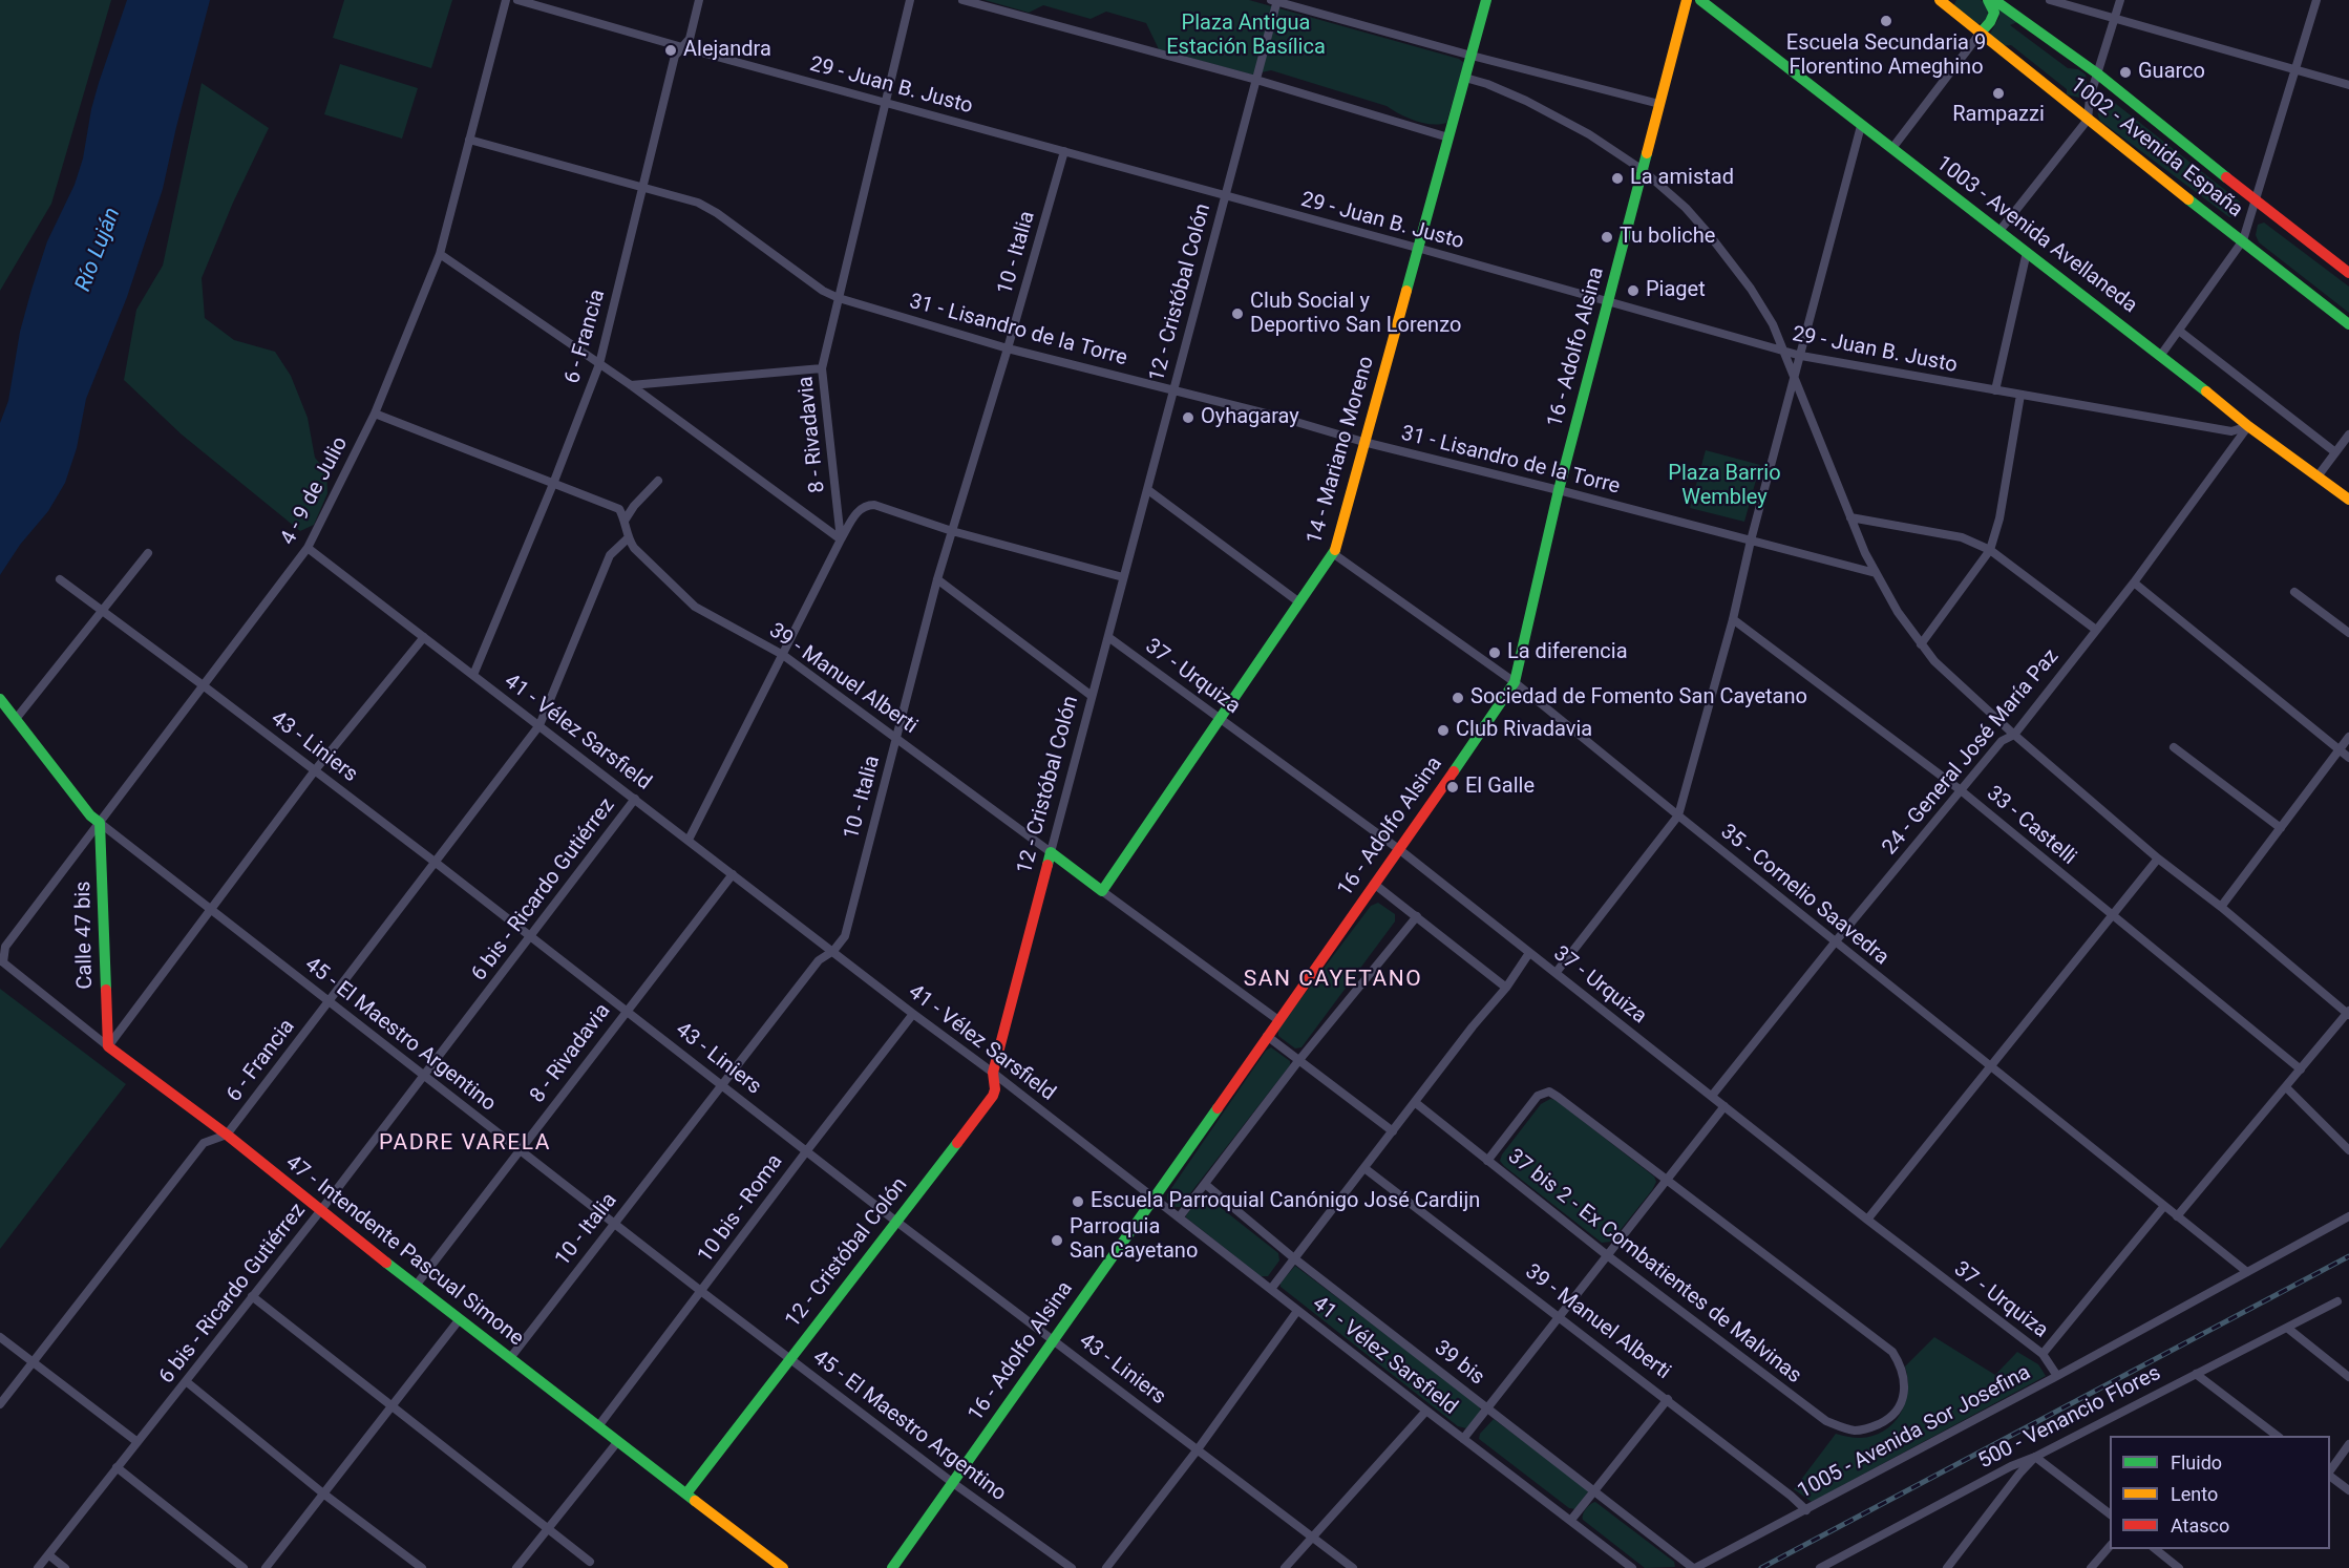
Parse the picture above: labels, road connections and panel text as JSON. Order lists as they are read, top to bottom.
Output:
{
  "streets": {
    "street": [
      "29 - Juan B. Justo",
      "1002 - Avenida España",
      "1003 - Avenida Avellaneda",
      "10 - Italia",
      "12 - Cristóbal Colón",
      "31 - Lisandro de la Torre",
      "6 - Francia",
      "16 - Adolfo Alsina",
      "8 - Rivadavia",
      "14 - Mariano Moreno",
      "4 - 9 de Julio",
      "37 - Urquiza",
      "39 - Manuel Alberti",
      "41 - Vélez Sarsfield",
      "43 - Liniers",
      "24 - General José María Paz",
      "33 - Castelli",
      "6 bis - Ricardo Gutiérrez",
      "35 - Cornelio Saavedra",
      "Calle 47 bis",
      "45 - El Maestro Argentino",
      "10 bis - Roma",
      "47 - Intendente Pascual Simone",
      "37 bis 2 - Ex Combatientes de Malvinas",
      "39 bis",
      "500 - Venancio Flores",
      "1005 - Avenida Sor Josefina"
    ]
  },
  "crossings": [
    ["29 - Juan B. Justo", "1003 - Avenida Avellaneda"],
    ["29 - Juan B. Justo", "10 - Italia"],
    ["29 - Juan B. Justo", "12 - Cristóbal Colón"],
    ["29 - Juan B. Justo", "6 - Francia"],
    ["29 - Juan B. Justo", "16 - Adolfo Alsina"],
    ["29 - Juan B. Justo", "8 - Rivadavia"],
    ["29 - Juan B. Justo", "14 - Mariano Moreno"],
    ["29 - Juan B. Justo", "24 - General José María Paz"],
    ["1003 - Avenida Avellaneda", "24 - General José María Paz"],
    ["10 - Italia", "31 - Lisandro de la Torre"],
    ["10 - Italia", "39 - Manuel Alberti"],
    ["10 - Italia", "41 - Vélez Sarsfield"],
    ["10 - Italia", "43 - Liniers"],
    ["10 - Italia", "45 - El Maestro Argentino"],
    ["10 - Italia", "47 - Intendente Pascual Simone"],
    ["12 - Cristóbal Colón", "31 - Lisandro de la Torre"],
    ["12 - Cristóbal Colón", "37 - Urquiza"],
    ["12 - Cristóbal Colón", "39 - Manuel Alberti"],
    ["12 - Cristóbal Colón", "41 - Vélez Sarsfield"],
    ["12 - Cristóbal Colón", "43 - Liniers"],
    ["12 - Cristóbal Colón", "45 - El Maestro Argentino"],
    ["12 - Cristóbal Colón", "47 - Intendente Pascual Simone"],
    ["31 - Lisandro de la Torre", "6 - Francia"],
    ["31 - Lisandro de la Torre", "16 - Adolfo Alsina"],
    ["31 - Lisandro de la Torre", "8 - Rivadavia"],
    ["31 - Lisandro de la Torre", "14 - Mariano Moreno"],
    ["31 - Lisandro de la Torre", "4 - 9 de Julio"],
    ["6 - Francia", "41 - Vélez Sarsfield"],
    ["6 - Francia", "43 - Liniers"],
    ["6 - Francia", "45 - El Maestro Argentino"],
    ["6 - Francia", "47 - Intendente Pascual Simone"],
    ["16 - Adolfo Alsina", "37 - Urquiza"],
    ["16 - Adolfo Alsina", "39 - Manuel Alberti"],
    ["16 - Adolfo Alsina", "41 - Vélez Sarsfield"],
    ["16 - Adolfo Alsina", "43 - Liniers"],
    ["16 - Adolfo Alsina", "35 - Cornelio Saavedra"],
    ["16 - Adolfo Alsina", "45 - El Maestro Argentino"],
    ["8 - Rivadavia", "41 - Vélez Sarsfield"],
    ["8 - Rivadavia", "43 - Liniers"],
    ["8 - Rivadavia", "45 - El Maestro Argentino"],
    ["8 - Rivadavia", "47 - Intendente Pascual Simone"],
    ["14 - Mariano Moreno", "37 - Urquiza"],
    ["14 - Mariano Moreno", "39 - Manuel Alberti"],
    ["14 - Mariano Moreno", "35 - Cornelio Saavedra"],
    ["4 - 9 de Julio", "41 - Vélez Sarsfield"],
    ["4 - 9 de Julio", "43 - Liniers"],
    ["4 - 9 de Julio", "Calle 47 bis"],
    ["4 - 9 de Julio", "45 - El Maestro Argentino"],
    ["4 - 9 de Julio", "47 - Intendente Pascual Simone"],
    ["37 - Urquiza", "24 - General José María Paz"],
    ["37 - Urquiza", "1005 - Avenida Sor Josefina"],
    ["39 - Manuel Alberti", "1005 - Avenida Sor Josefina"],
    ["41 - Vélez Sarsfield", "6 bis - Ricardo Gutiérrez"],
    ["41 - Vélez Sarsfield", "10 bis - Roma"],
    ["43 - Liniers", "6 bis - Ricardo Gutiérrez"],
    ["43 - Liniers", "10 bis - Roma"],
    ["24 - General José María Paz", "33 - Castelli"],
    ["24 - General José María Paz", "35 - Cornelio Saavedra"],
    ["6 bis - Ricardo Gutiérrez", "45 - El Maestro Argentino"],
    ["6 bis - Ricardo Gutiérrez", "47 - Intendente Pascual Simone"],
    ["35 - Cornelio Saavedra", "1005 - Avenida Sor Josefina"],
    ["Calle 47 bis", "45 - El Maestro Argentino"],
    ["Calle 47 bis", "47 - Intendente Pascual Simone"],
    ["45 - El Maestro Argentino", "10 bis - Roma"],
    ["10 bis - Roma", "47 - Intendente Pascual Simone"],
    ["39 bis", "1005 - Avenida Sor Josefina"]
  ],
  "districts": ["SAN CAYETANO", "PADRE VARELA"],
  "water": ["Río Luján"],
  "parks": ["Plaza Antigua Estación Basílica", "Plaza Barrio Wembley"],
  "places": [
    "Escuela Secundaria 9 Florentino Ameghino",
    "Alejandra",
    "Guarco",
    "Rampazzi",
    "La amistad",
    "Tu boliche",
    "Piaget",
    "Club Social y Deportivo San Lorenzo",
    "Oyhagaray",
    "La diferencia",
    "Sociedad de Fomento San Cayetano",
    "Club Rivadavia",
    "El Galle",
    "Escuela Parroquial Canónigo José Cardijn",
    "Parroquia San Cayetano"
  ],
  "legend": ["Fluido", "Lento", "Atasco"]
}
